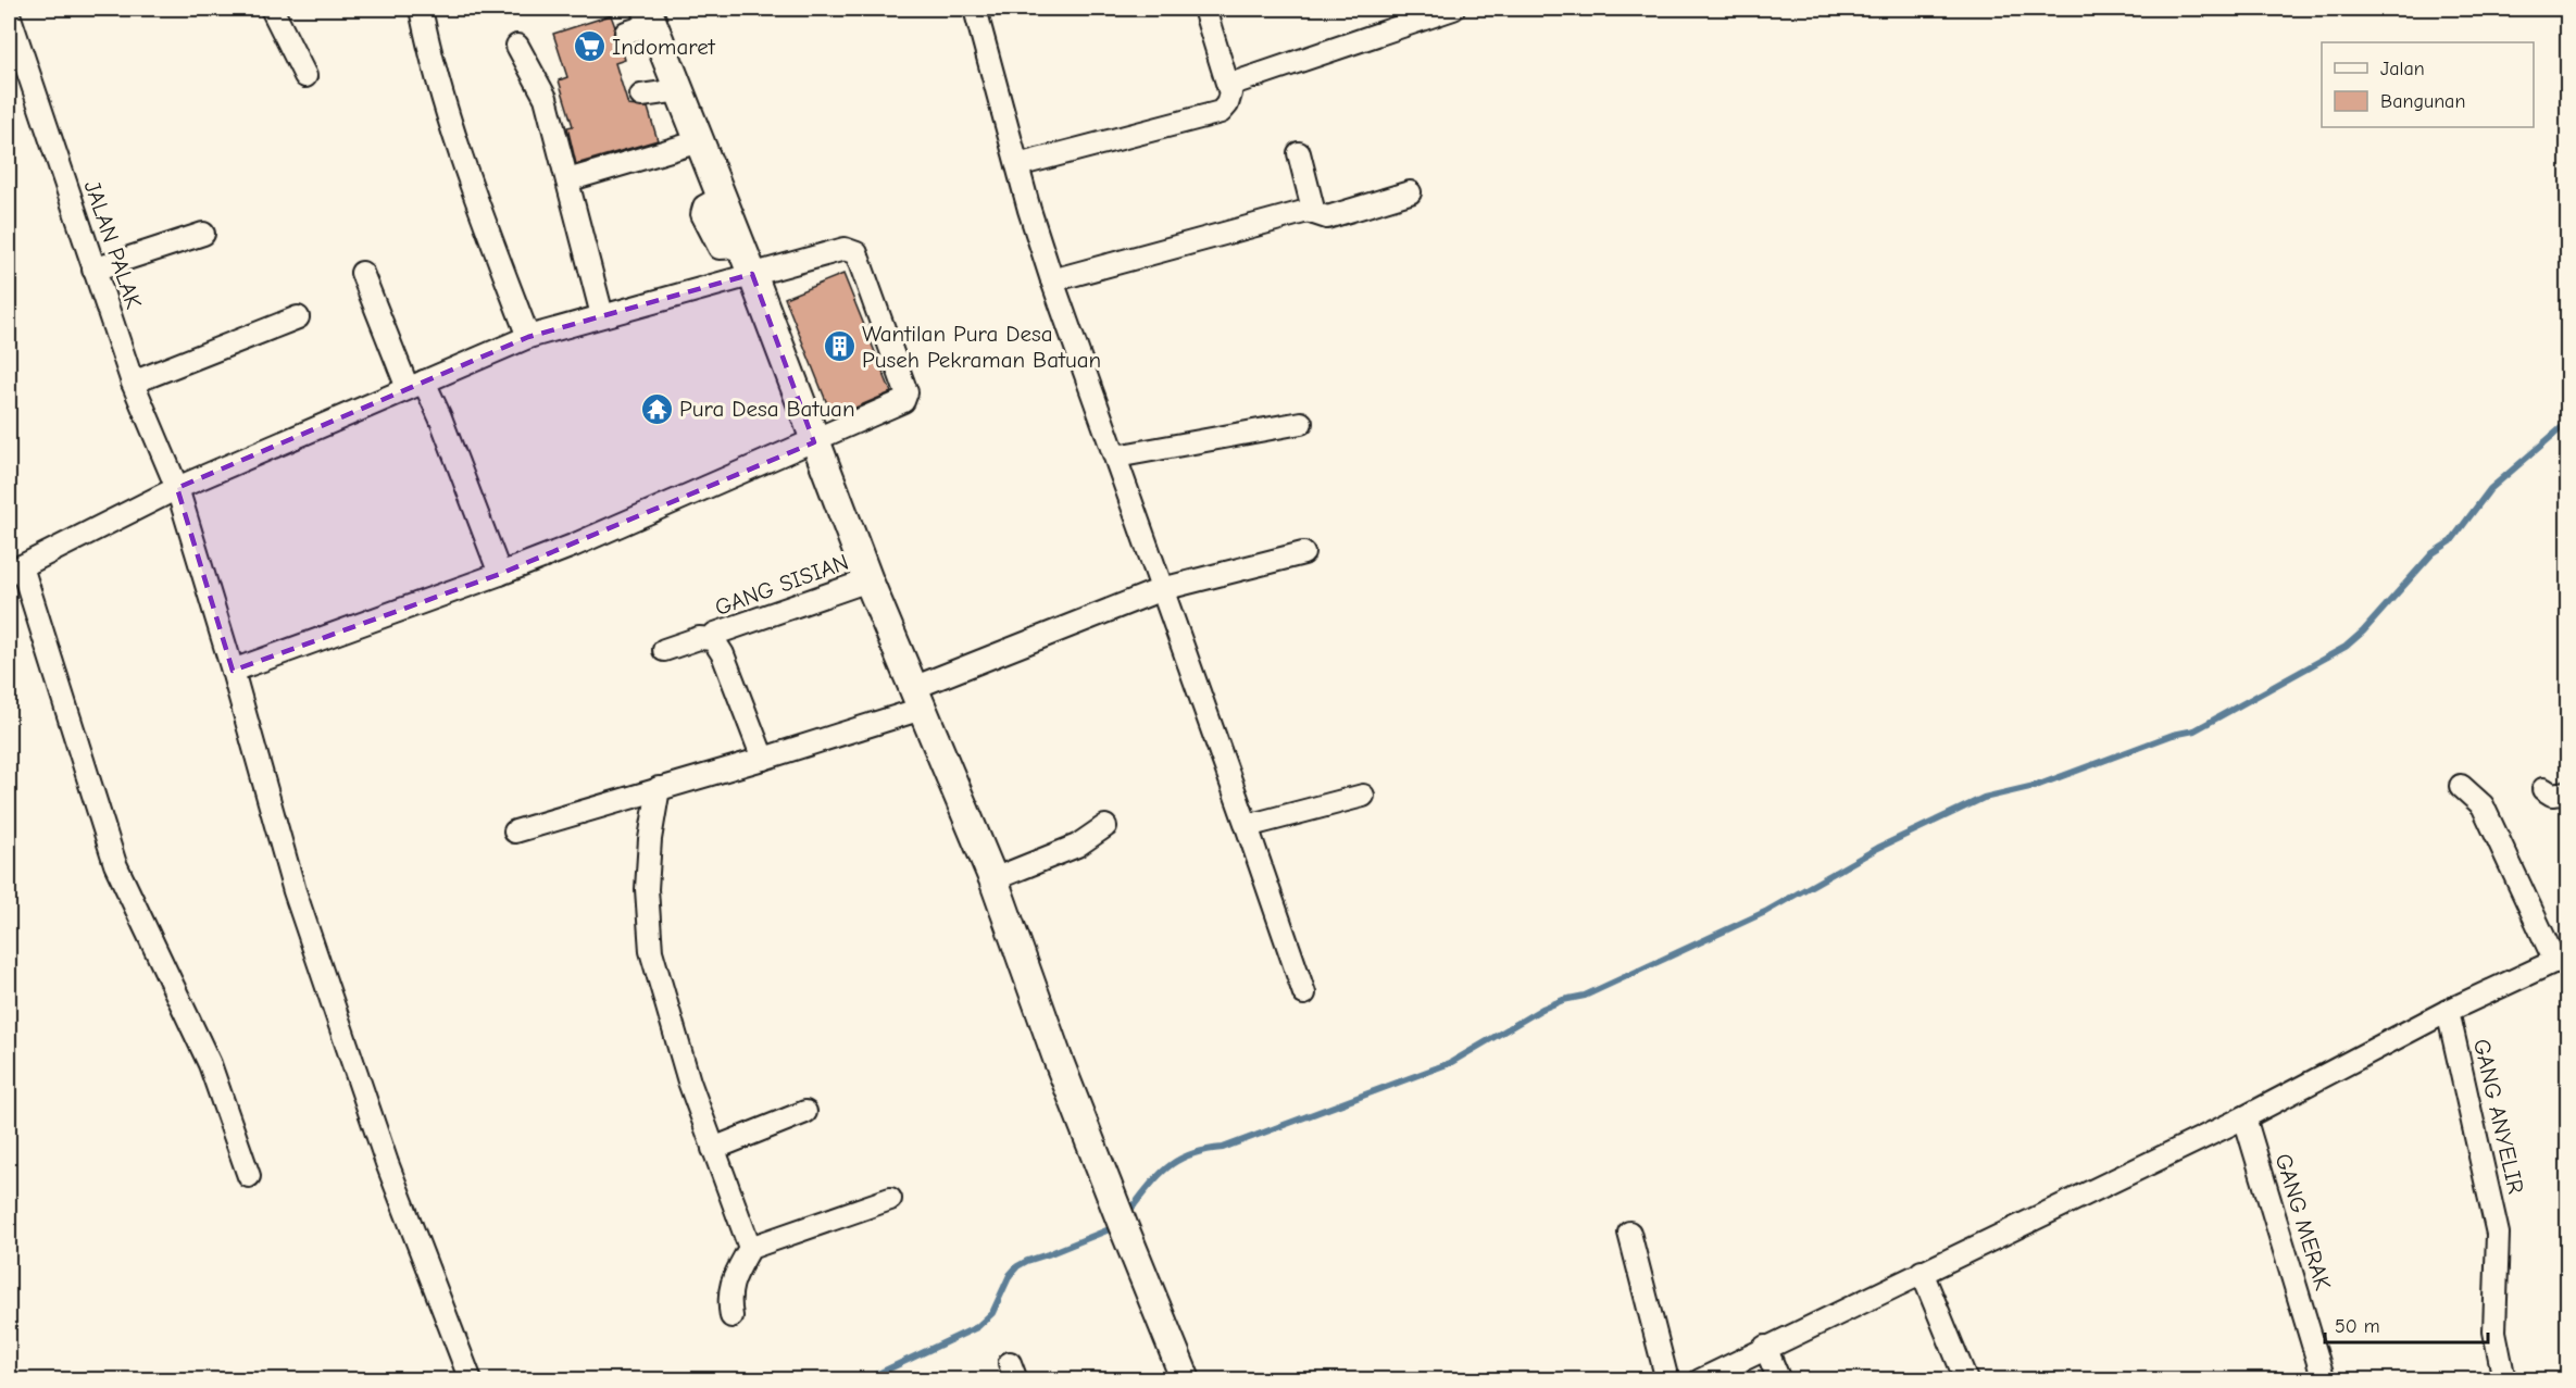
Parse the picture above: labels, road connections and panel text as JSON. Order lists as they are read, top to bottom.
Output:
{
  "streets": {
    "street": [
      "JALAN PALAK",
      "GANG SISIAN",
      "GANG ANYELIR",
      "GANG MERAK"
    ]
  },
  "places": {
    "supermarket": ["Indomaret"],
    "building": ["Wantilan Pura Desa Puseh Pekraman Batuan"],
    "temple": ["Pura Desa Batuan"]
  },
  "legend": ["Jalan", "Bangunan"],
  "scale_bar": "50 m"
}
